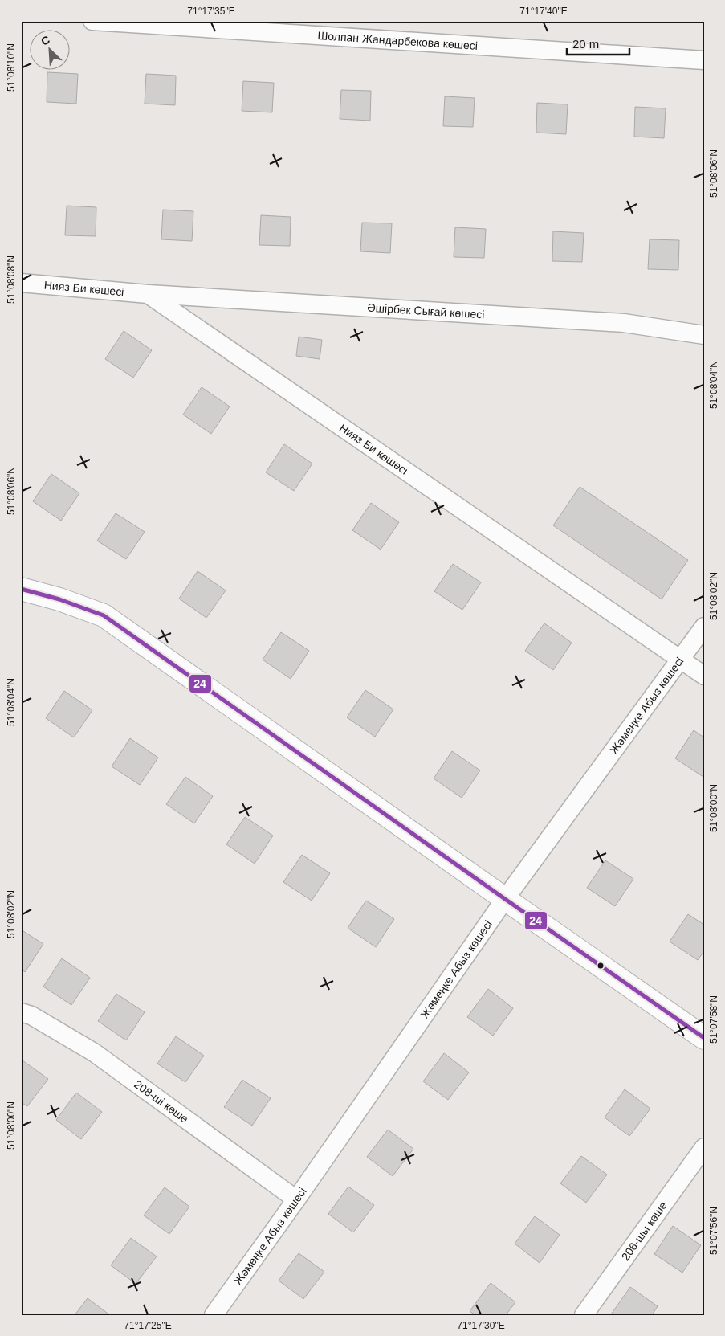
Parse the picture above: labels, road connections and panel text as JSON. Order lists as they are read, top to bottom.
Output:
{
  "streets": {
    "street": [
      "Шолпан Жандарбекова көшесі",
      "Нияз Би көшесі",
      "Әшірбек Сығай көшесі",
      "Жәмеңке Абыз көшесі",
      "208-ші көше",
      "206-шы көше"
    ]
  },
  "crossings": [
    ["Нияз Би көшесі", "Әшірбек Сығай көшесі"],
    ["Нияз Би көшесі", "Жәмеңке Абыз көшесі"],
    ["Жәмеңке Абыз көшесі", "208-ші көше"]
  ],
  "lines": ["transit line 24"],
  "scale_bar": "20 m",
  "north": "top left",
  "coordinates": [
    "71°17'35\"E",
    "71°17'40\"E",
    "51°08'10\"N",
    "51°08'06\"N",
    "51°08'08\"N",
    "51°08'04\"N",
    "51°08'02\"N",
    "51°08'00\"N",
    "51°07'58\"N",
    "51°07'56\"N",
    "71°17'25\"E",
    "71°17'30\"E"
  ]
}
